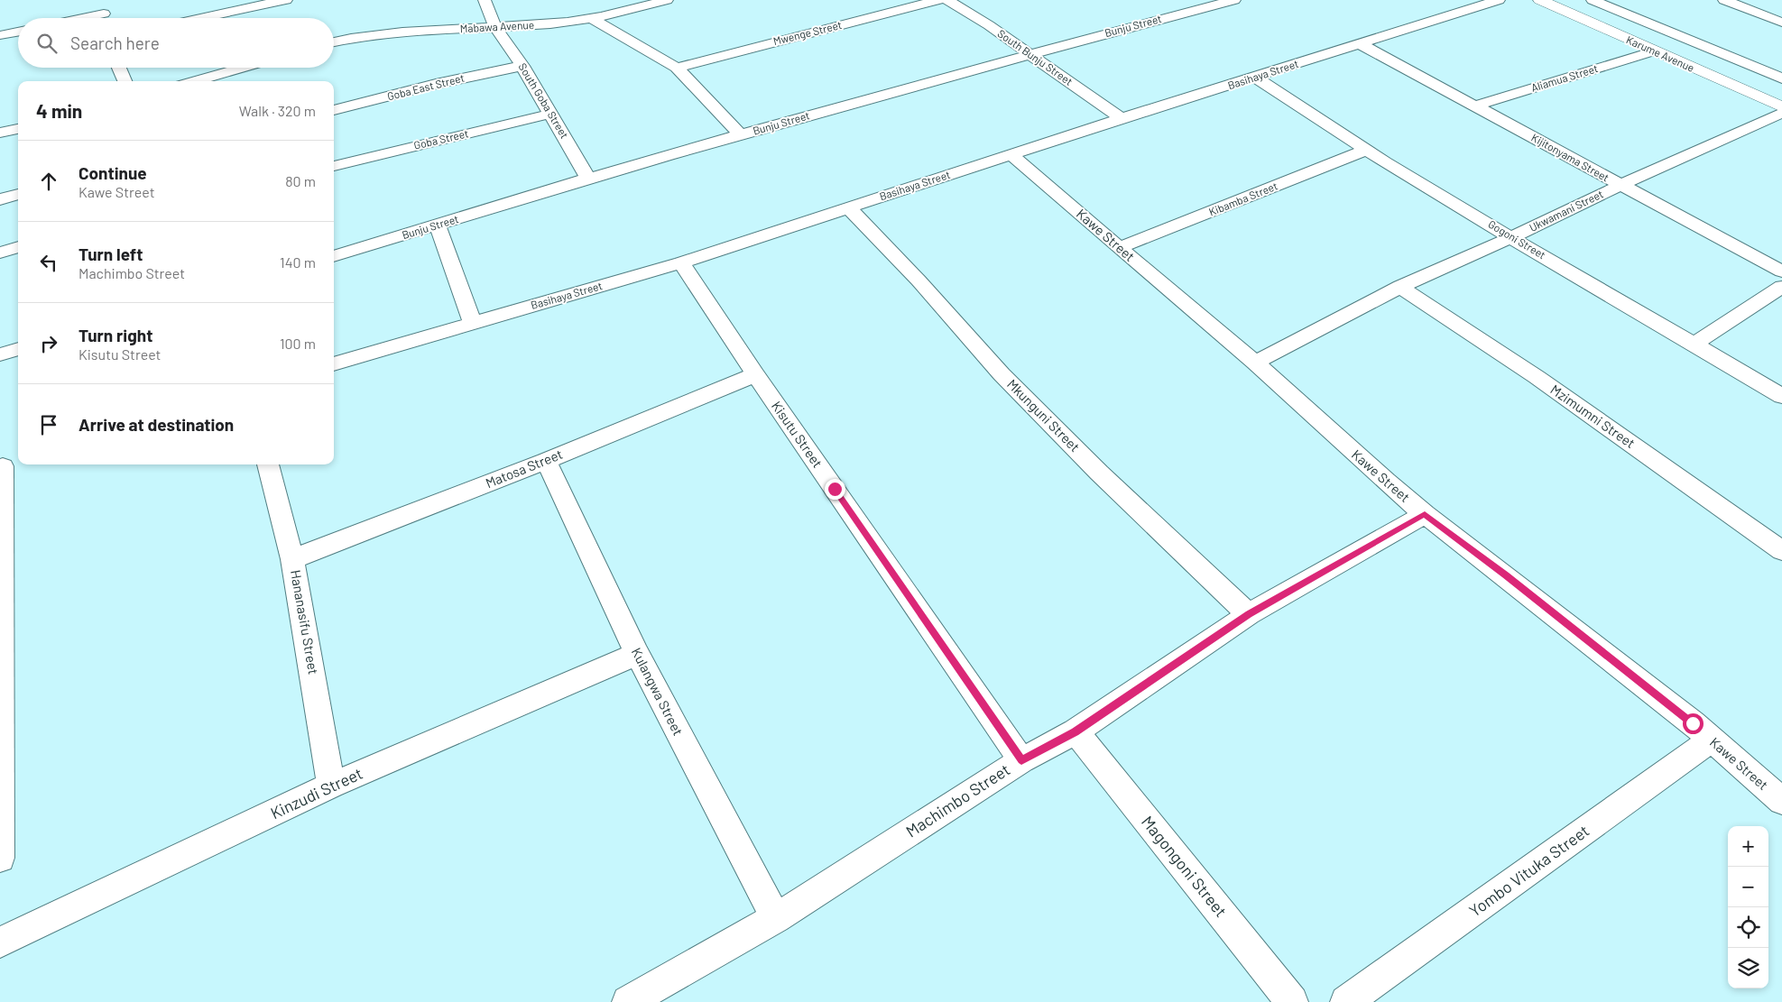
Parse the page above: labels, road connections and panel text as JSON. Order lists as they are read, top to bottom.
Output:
{
  "streets": {
    "main road": ["Karume Avenue"],
    "street": [
      "Bunju Street",
      "Mabawa Avenue",
      "Mwenge Street",
      "South Bunju Street",
      "Basihaya Street",
      "Aliamua Street",
      "Goba East Street",
      "South Goba Street",
      "Goba Street",
      "Kijitonyama Street",
      "Kibamba Street",
      "Ukwamani Street",
      "Kawe Street",
      "Gogoni Street",
      "Mkunguni Street",
      "Mzimumni Street",
      "Kisutu Street",
      "Matosa Street",
      "Hananasifu Street",
      "Kulangwa Street",
      "Kinzudi Street",
      "Machimbo Street",
      "Magongoni Street",
      "Yombo Vituka Street"
    ]
  },
  "crossings": [
    ["Bunju Street", "South Bunju Street"],
    ["Bunju Street", "South Goba Street"],
    ["Mabawa Avenue", "South Goba Street"],
    ["Karume Avenue", "Aliamua Street"],
    ["South Bunju Street", "Basihaya Street"],
    ["Basihaya Street", "Kijitonyama Street"],
    ["Basihaya Street", "Kawe Street"],
    ["Basihaya Street", "Gogoni Street"],
    ["Basihaya Street", "Mkunguni Street"],
    ["Basihaya Street", "Kisutu Street"],
    ["Aliamua Street", "Kijitonyama Street"],
    ["Goba East Street", "South Goba Street"],
    ["South Goba Street", "Goba Street"],
    ["Kijitonyama Street", "Ukwamani Street"],
    ["Kibamba Street", "Kawe Street"],
    ["Kibamba Street", "Gogoni Street"],
    ["Ukwamani Street", "Kawe Street"],
    ["Ukwamani Street", "Gogoni Street"],
    ["Ukwamani Street", "Mzimumni Street"],
    ["Kawe Street", "Machimbo Street"],
    ["Kawe Street", "Yombo Vituka Street"],
    ["Mkunguni Street", "Machimbo Street"],
    ["Kisutu Street", "Matosa Street"],
    ["Kisutu Street", "Machimbo Street"],
    ["Matosa Street", "Hananasifu Street"],
    ["Matosa Street", "Kulangwa Street"],
    ["Hananasifu Street", "Kinzudi Street"],
    ["Kulangwa Street", "Kinzudi Street"],
    ["Kulangwa Street", "Machimbo Street"],
    ["Machimbo Street", "Magongoni Street"]
  ],
  "page": {
    "search": "Search here",
    "heading": ["4 min", "Walk · 320 m"],
    "list": [
      ["Continue", "Kawe Street", "80 m"],
      ["Turn left", "Machimbo Street", "140 m"],
      ["Turn right", "Kisutu Street", "100 m"],
      "Arrive at destination"
    ],
    "map_buttons": ["+", "−"]
  }
}
